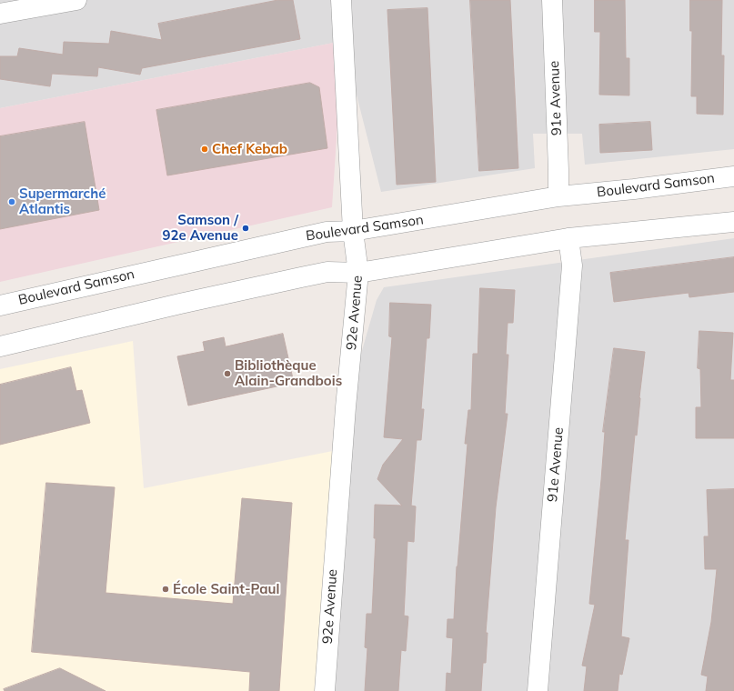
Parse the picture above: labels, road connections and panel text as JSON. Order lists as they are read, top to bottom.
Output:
{
  "streets": {
    "street": ["91e Avenue", "Boulevard Samson", "92e Avenue"]
  },
  "crossings": [
    ["91e Avenue", "Boulevard Samson"],
    ["Boulevard Samson", "92e Avenue"]
  ],
  "places": [
    "Chef Kebab",
    "Supermarché Atlantis",
    "Samson / 92e Avenue",
    "Bibliothèque Alain-Grandbois",
    "École Saint-Paul"
  ]
}
